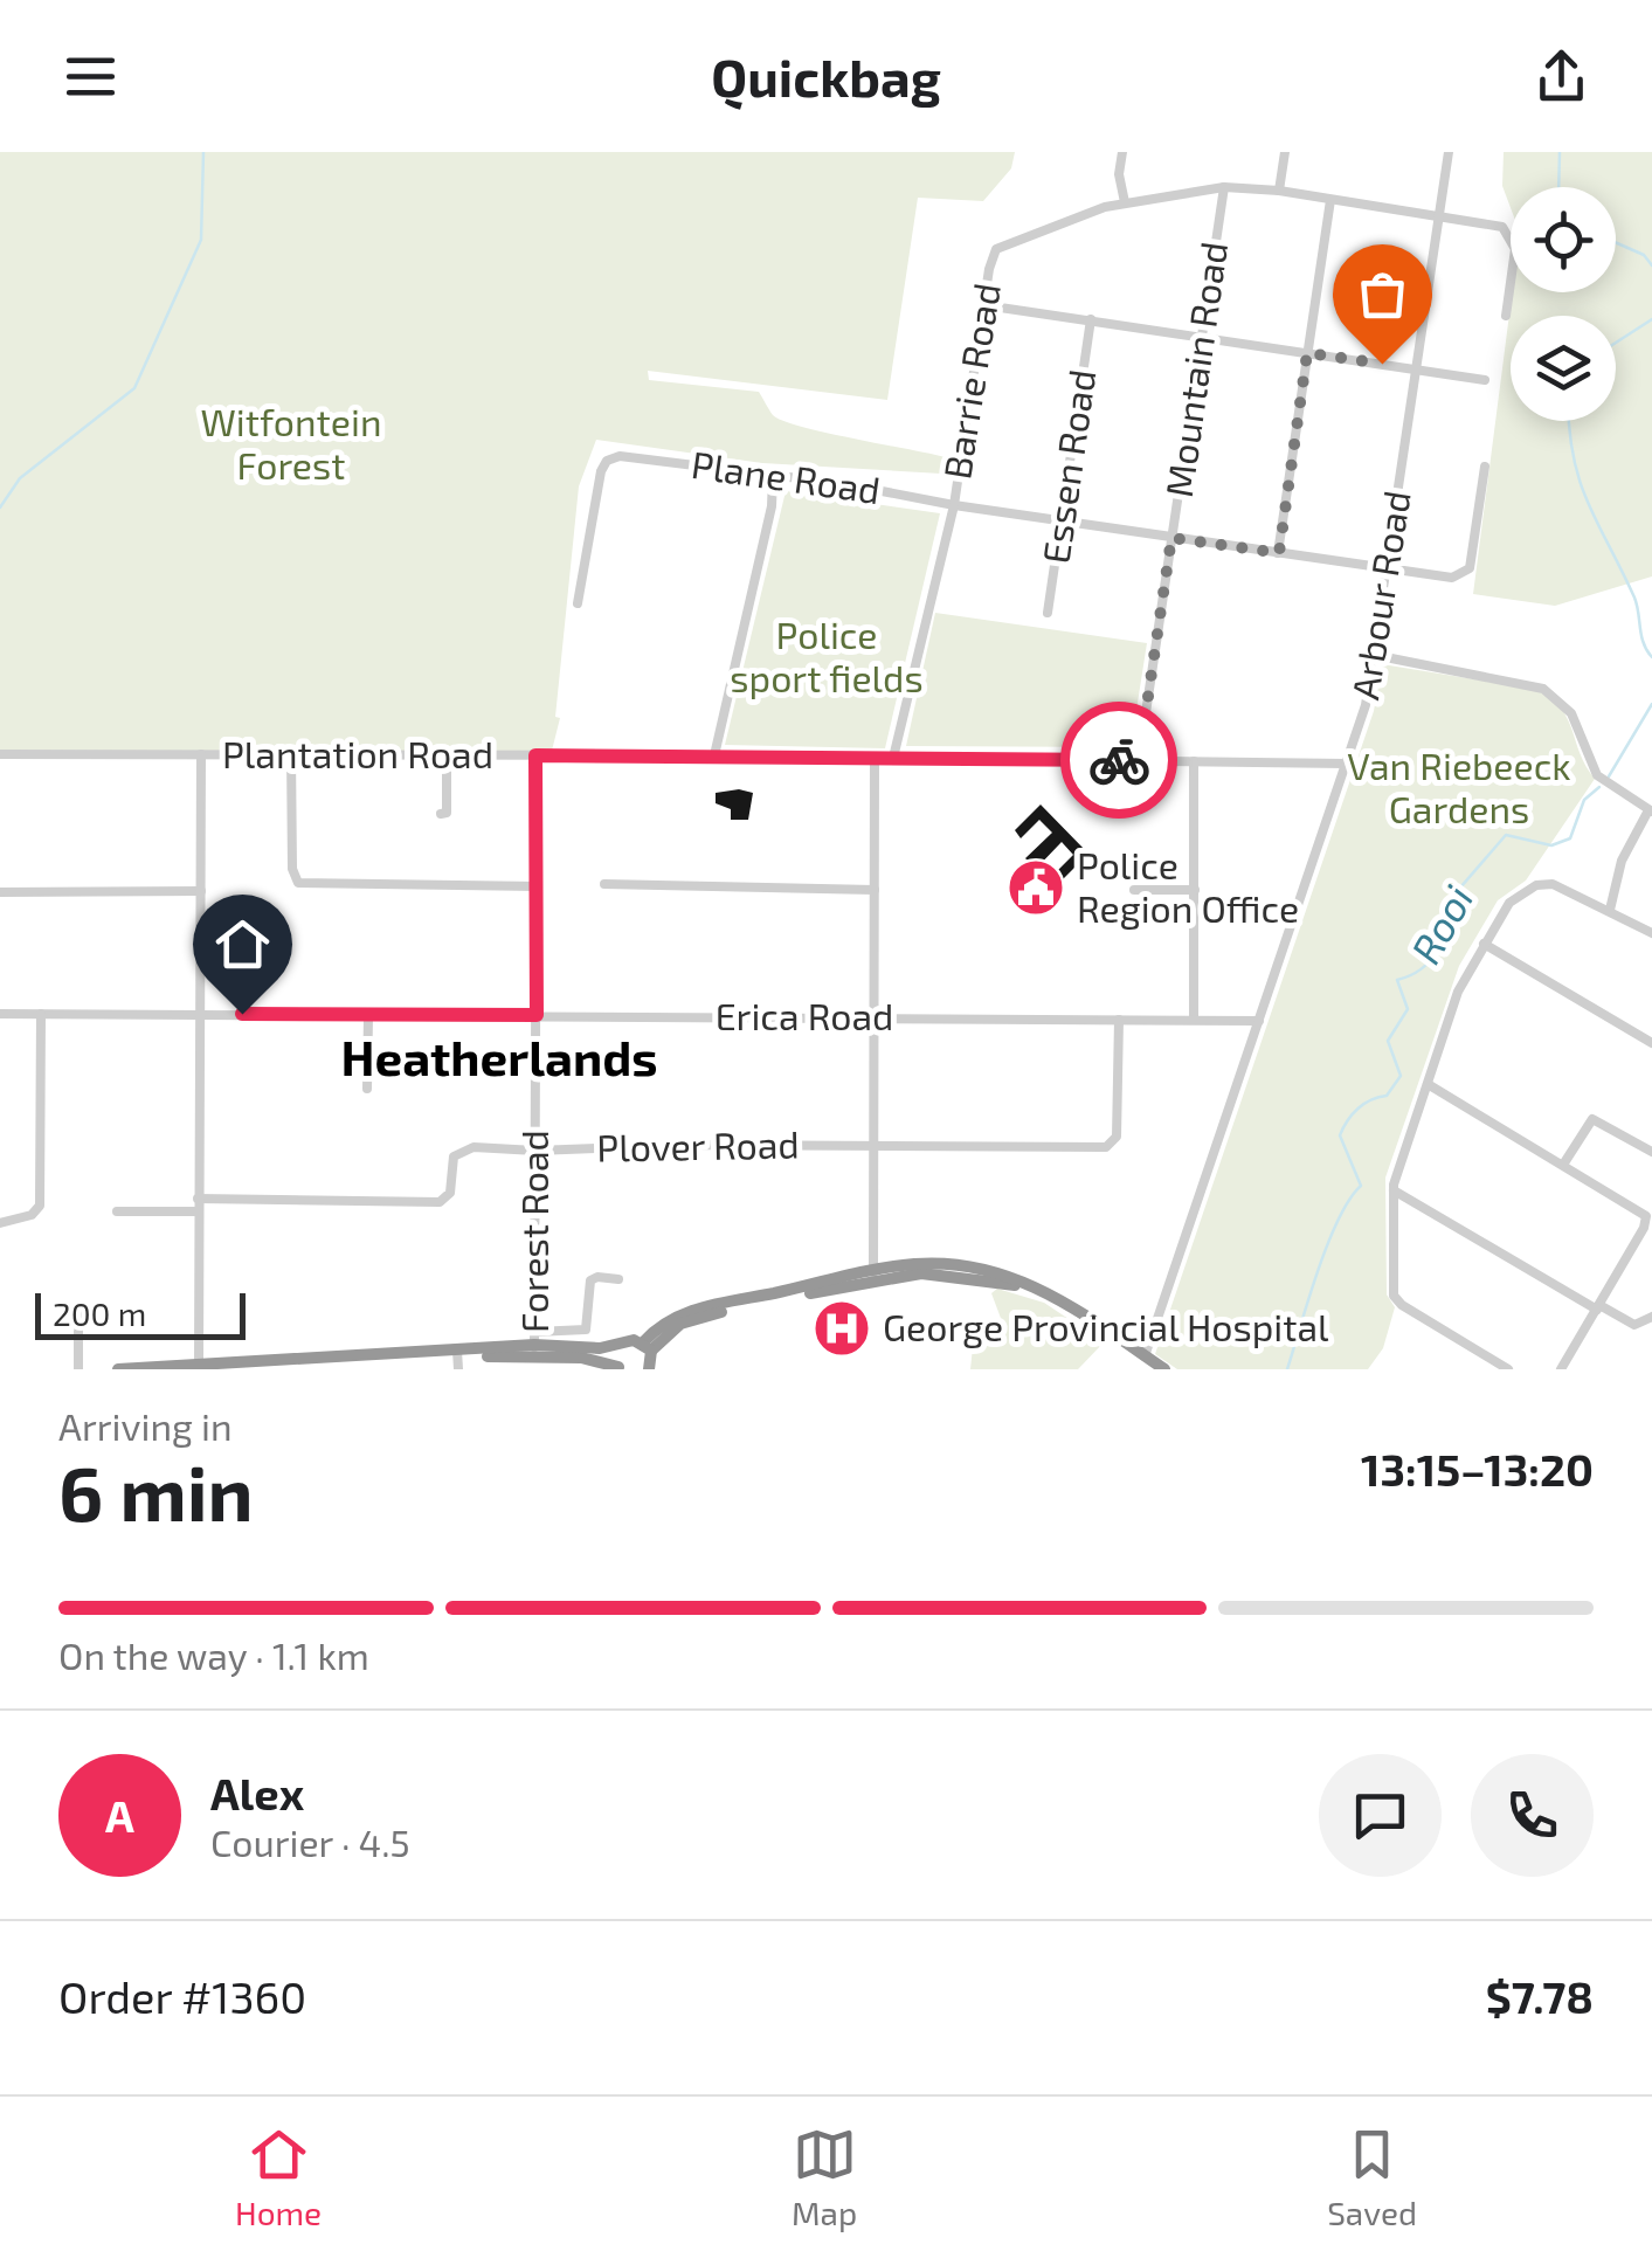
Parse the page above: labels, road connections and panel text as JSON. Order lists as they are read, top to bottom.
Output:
{
  "streets": {
    "street": [
      "Mountain Road",
      "Barrie Road",
      "Essen Road",
      "Plane Road",
      "Arbour Road",
      "Plantation Road",
      "Erica Road",
      "Plover Road",
      "Forest Road"
    ]
  },
  "crossings": [
    ["Mountain Road", "Barrie Road"],
    ["Mountain Road", "Plane Road"],
    ["Mountain Road", "Plantation Road"],
    ["Barrie Road", "Plane Road"],
    ["Barrie Road", "Arbour Road"],
    ["Barrie Road", "Plantation Road"],
    ["Essen Road", "Plane Road"],
    ["Plane Road", "Arbour Road"],
    ["Arbour Road", "Plantation Road"],
    ["Arbour Road", "Erica Road"],
    ["Plantation Road", "Forest Road"],
    ["Erica Road", "Plover Road"],
    ["Erica Road", "Forest Road"],
    ["Plover Road", "Forest Road"]
  ],
  "districts": ["Heatherlands"],
  "water": ["Rooi"],
  "parks": ["Witfontein Forest", "Police sport fields", "Van Riebeeck Gardens"],
  "places": {
    "public building": ["Police Region Office"],
    "hospital": ["George Provincial Hospital"]
  },
  "scale_bar": "200 m",
  "page": {
    "header": "Quickbag",
    "scale": "200 m",
    "heading": ["6 min", "Arriving in", "13:15–13:20"],
    "panel": [
      "Alex",
      "Courier · 4.5",
      "Order #1360",
      "$7.78"
    ],
    "bar": "On the way · 1.1 km",
    "round": "A",
    "tabs": ["Home", "Map", "Saved"]
  }
}
